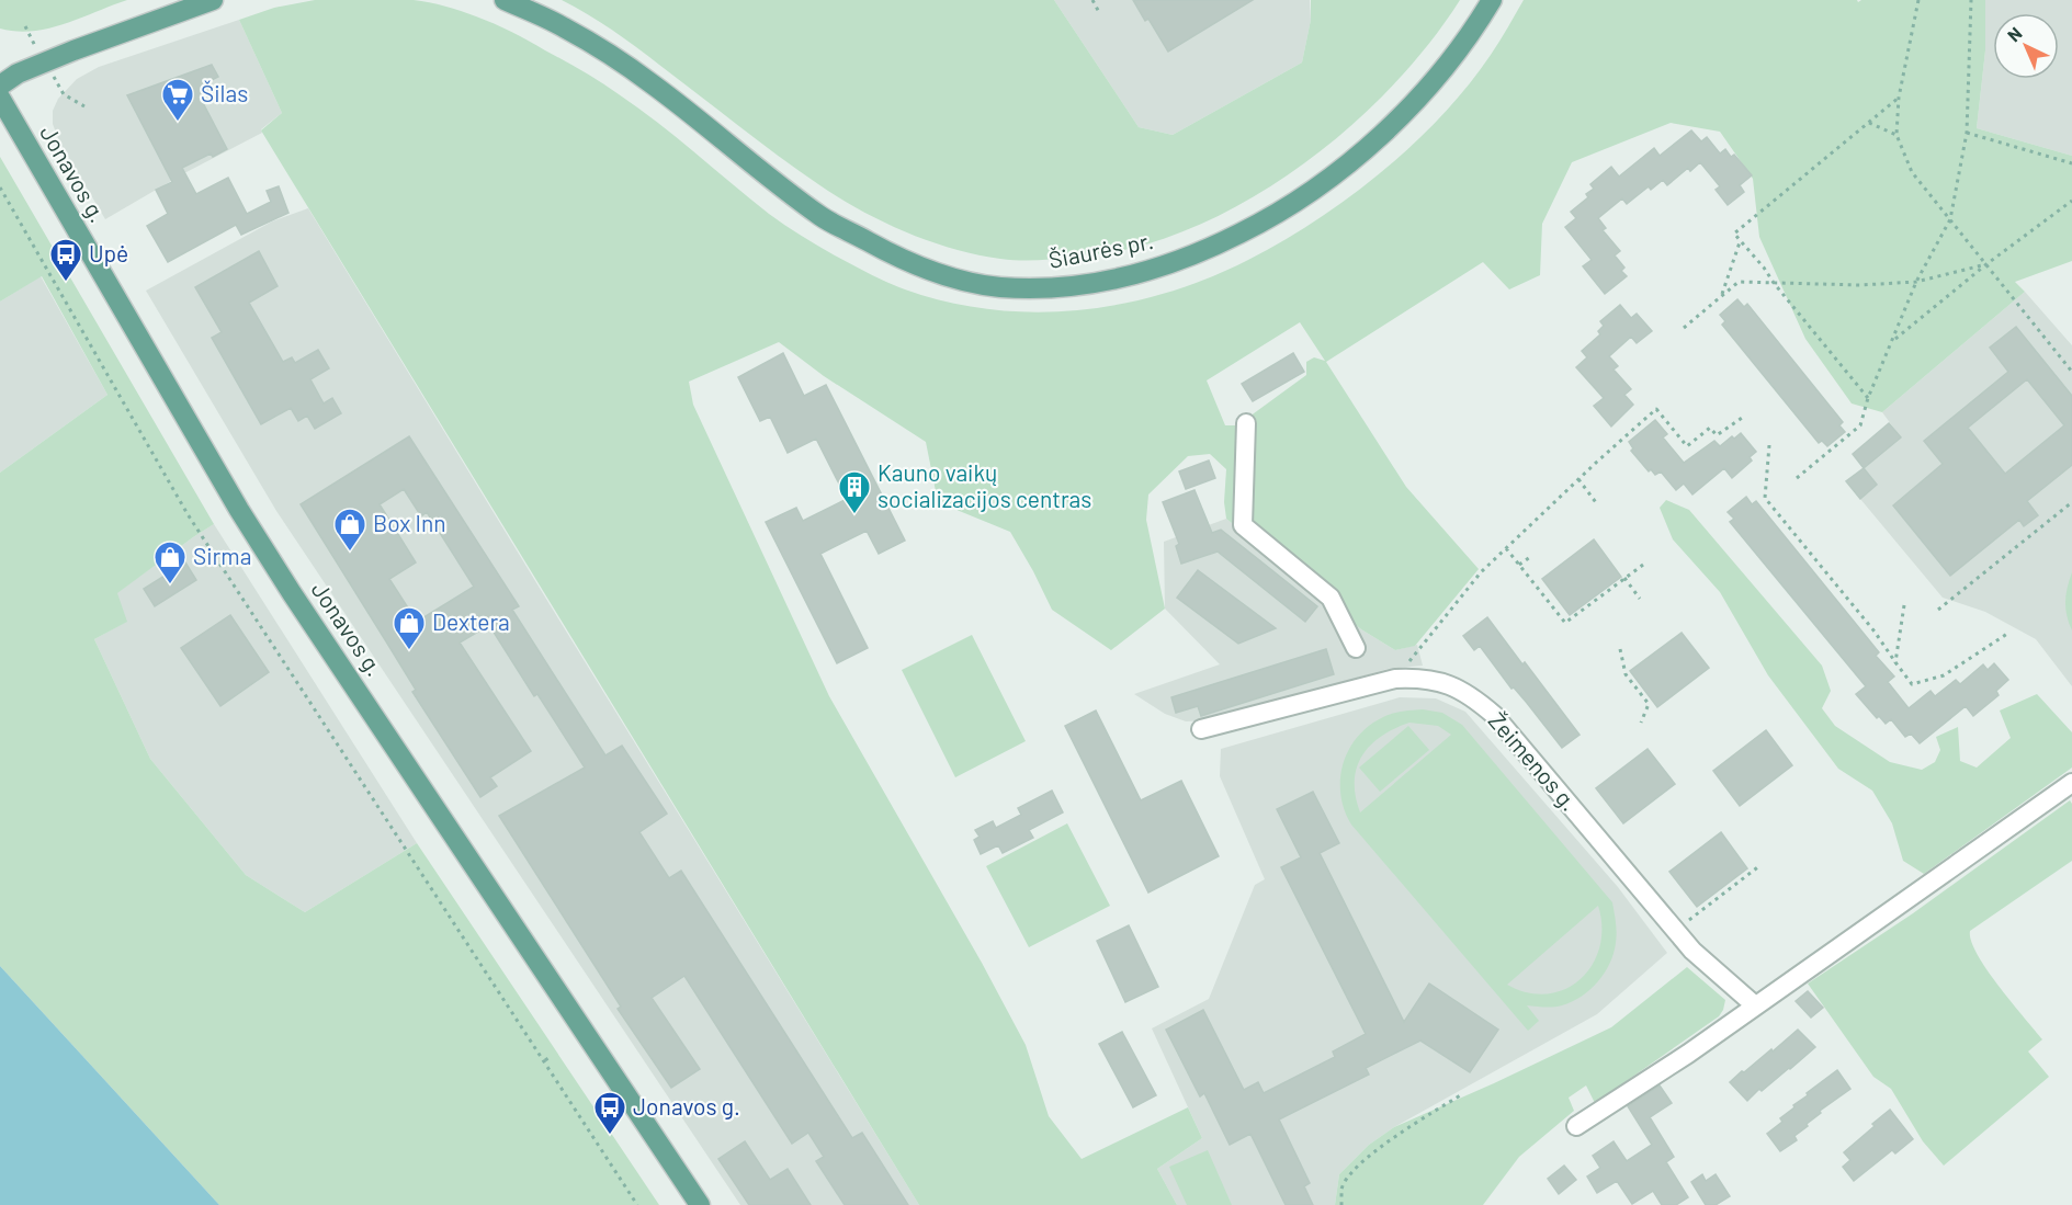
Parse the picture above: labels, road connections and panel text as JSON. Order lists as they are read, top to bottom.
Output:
{
  "streets": {
    "main road": ["Jonavos g.", "Šiaurės pr."],
    "street": ["Žeimenos g."]
  },
  "places": {
    "supermarket": ["Šilas"],
    "bus stop": ["Upė", "Jonavos g."],
    "building": ["Kauno vaikų socializacijos centras"],
    "shop": ["Box Inn", "Sirma", "Dextera"]
  },
  "north": "top left"
}
